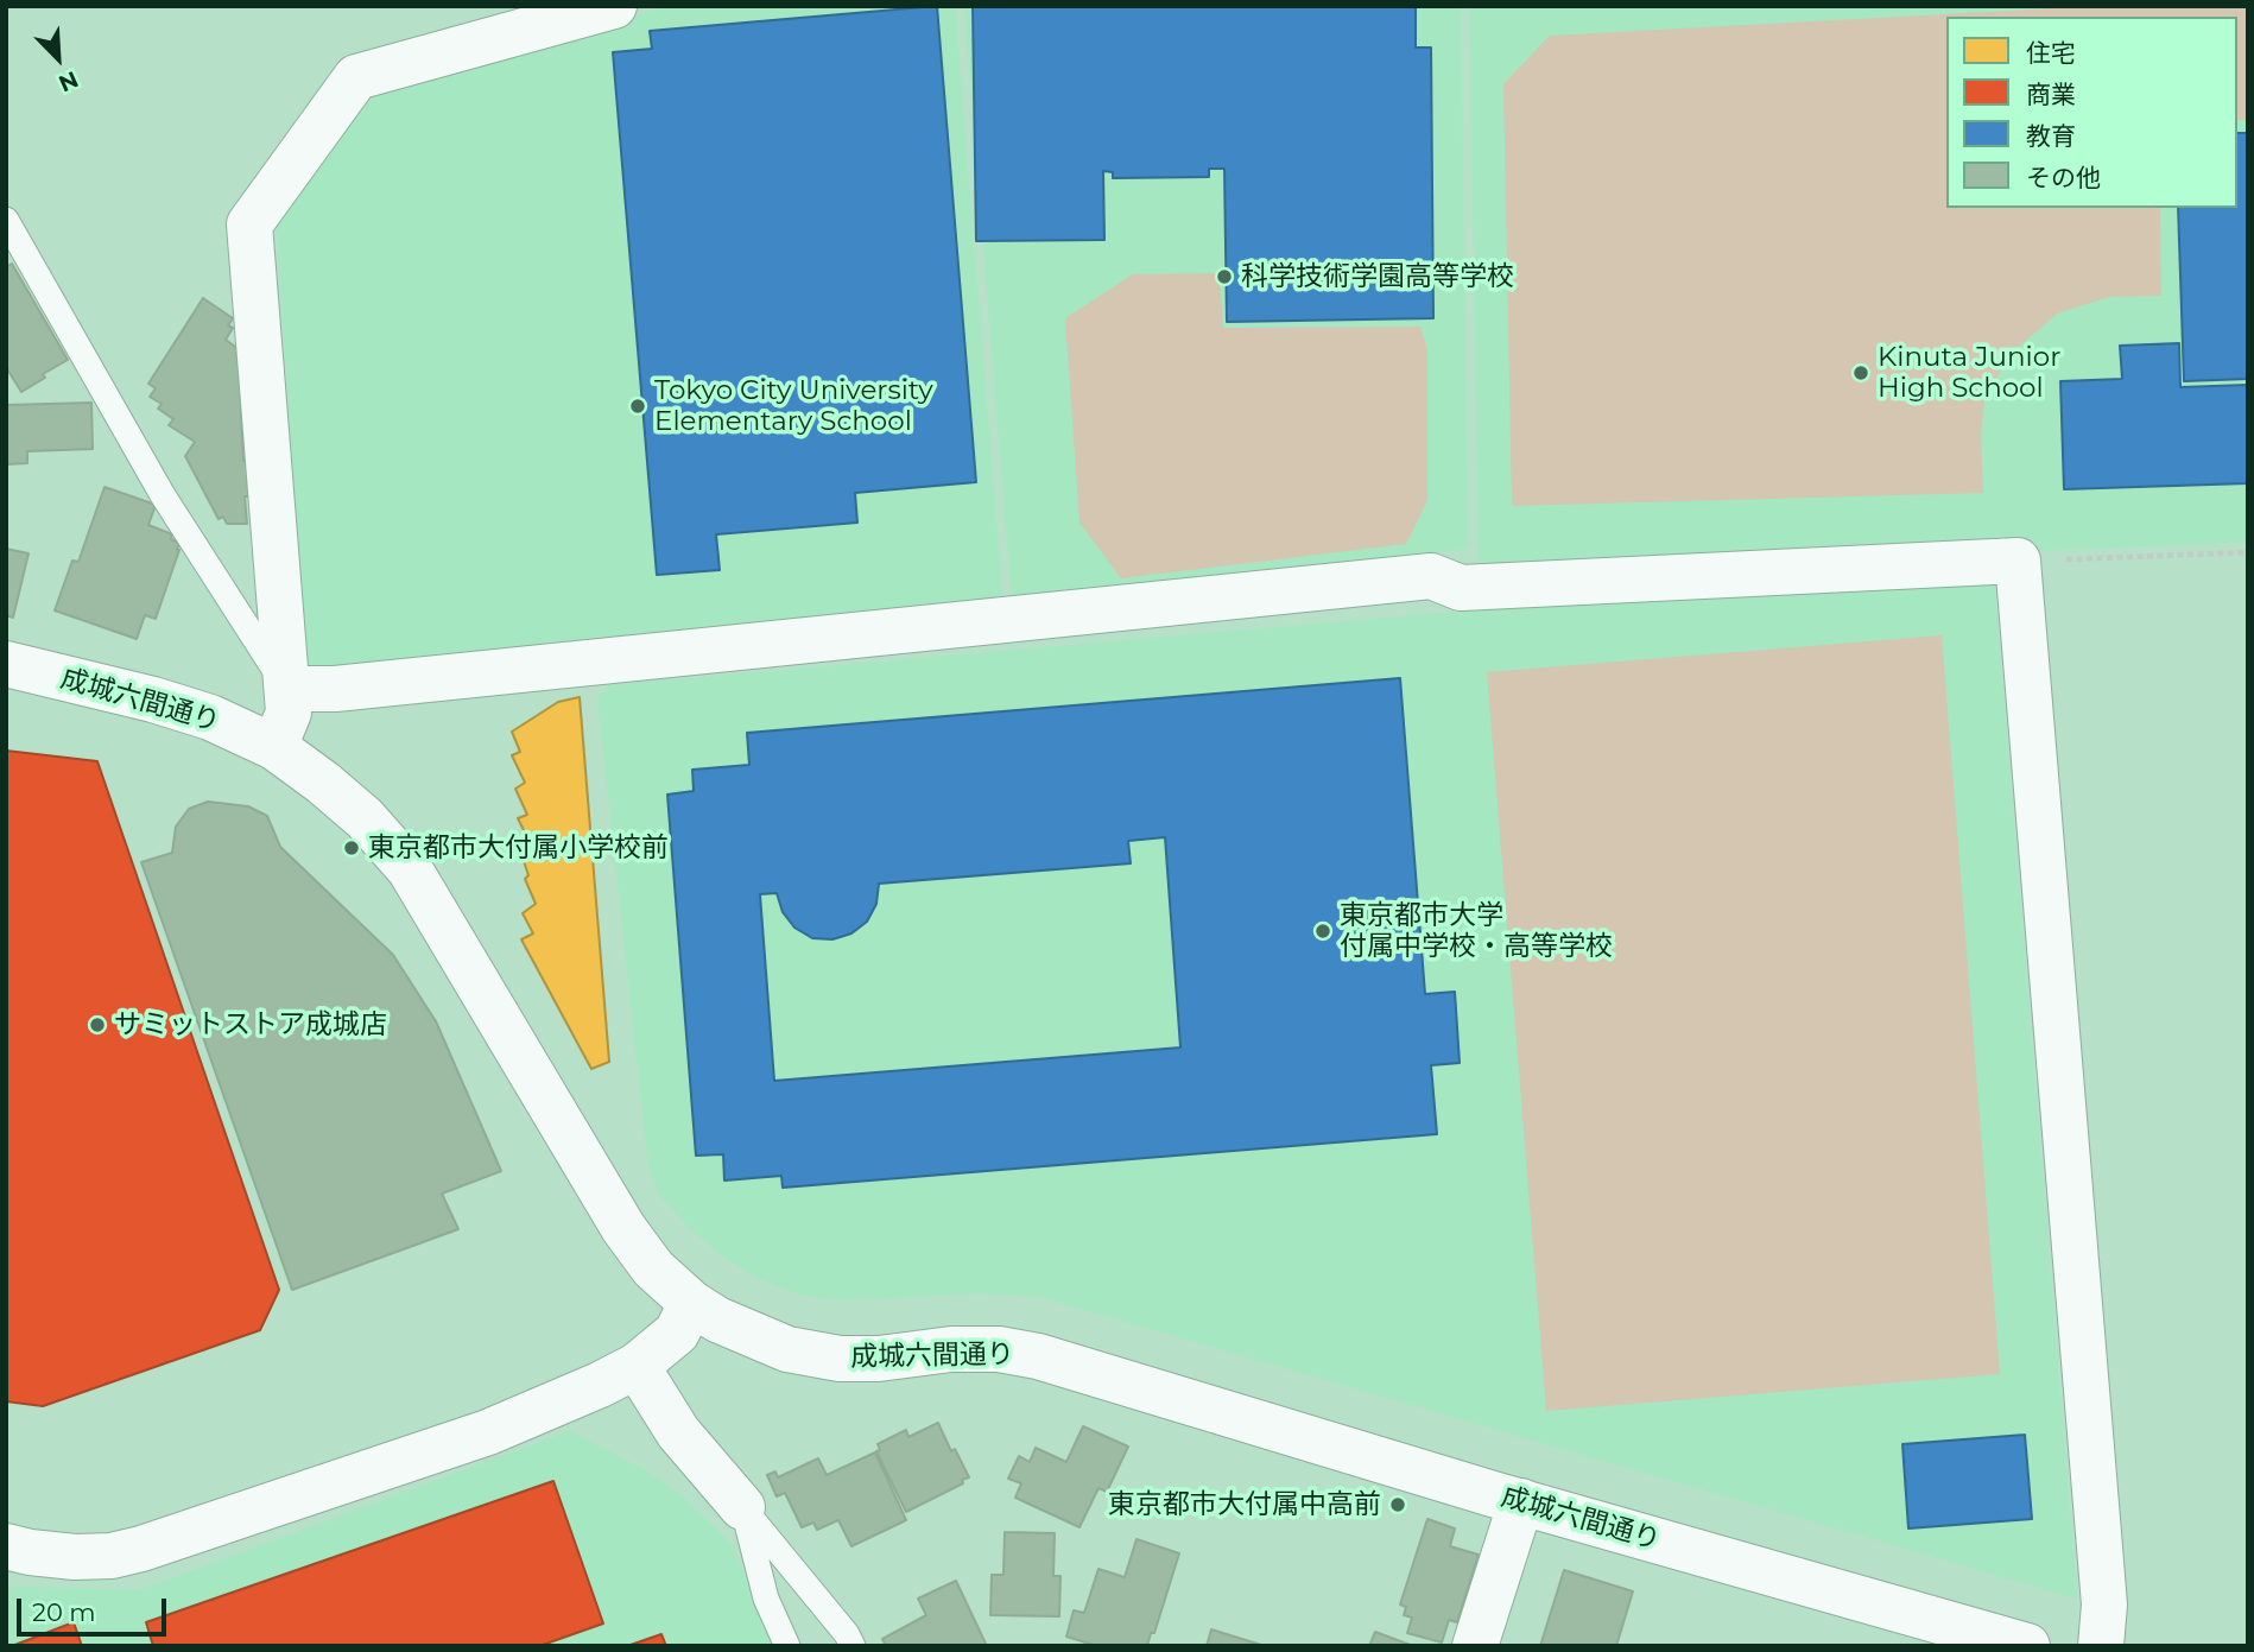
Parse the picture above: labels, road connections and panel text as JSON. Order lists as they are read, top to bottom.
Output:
{
  "streets": {
    "street": ["成城六間通り"]
  },
  "places": [
    "科学技術学園高等学校",
    "Kinuta Junior High School",
    "Tokyo City University Elementary School",
    "東京都市大付属小学校前",
    "東京都市大学 付属中学校・高等学校",
    "サミットストア成城店",
    "東京都市大付属中高前"
  ],
  "legend": [
    "住宅",
    "商業",
    "教育",
    "その他"
  ],
  "scale_bar": "20 m",
  "north": "bottom right"
}
